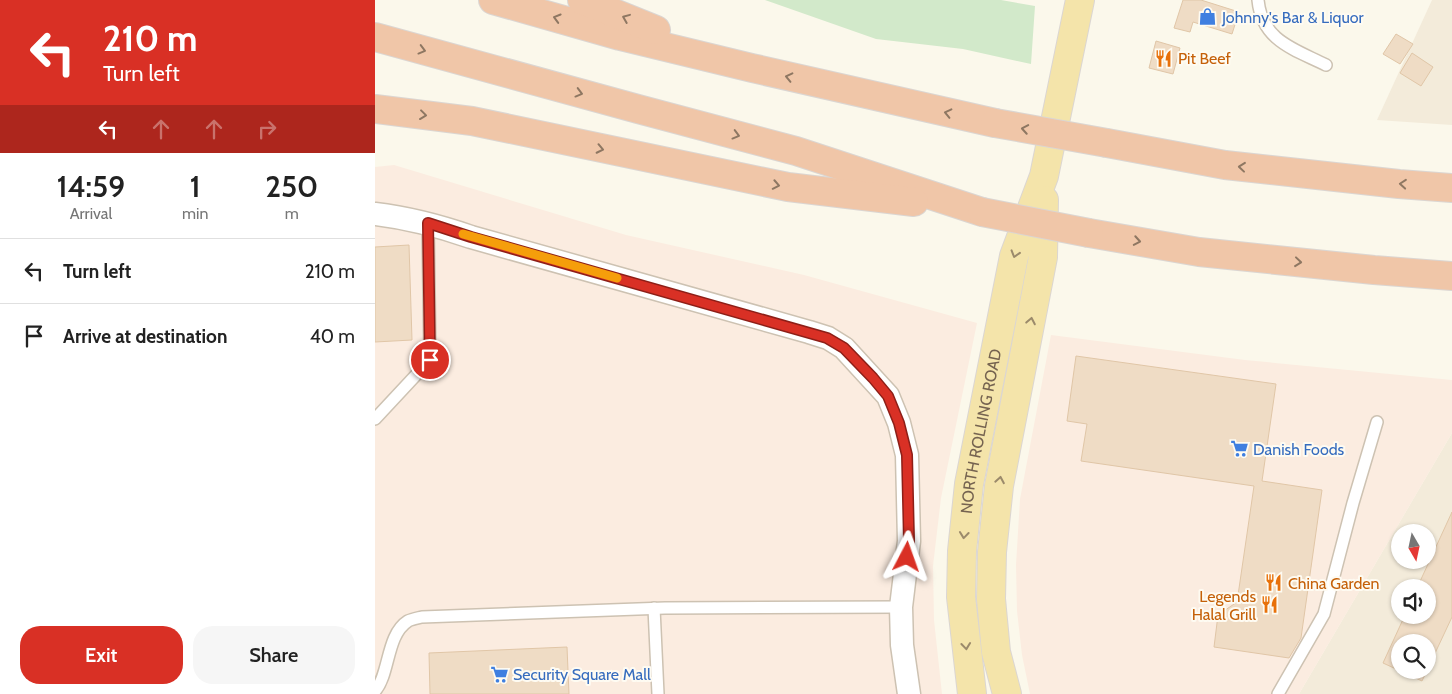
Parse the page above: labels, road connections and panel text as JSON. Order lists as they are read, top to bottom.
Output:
{
  "streets": {
    "main road": ["NORTH ROLLING ROAD"]
  },
  "places": {
    "shop": ["Johnny's Bar & Liquor"],
    "restaurant": ["Pit Beef", "China Garden", "Legends Halal Grill"],
    "supermarket": ["Danish Foods", "Security Square Mall"]
  },
  "north": "bottom",
  "page": {
    "turn": ["210 m", "Turn left"],
    "eta": [
      "14:59",
      "Arrival",
      "1",
      "min",
      "250",
      "m"
    ],
    "list": [
      {
        "name": "Turn left",
        "value": "210 m"
      },
      {
        "name": "Arrive at destination",
        "value": "40 m"
      }
    ],
    "buttons": ["Exit", "Share"]
  }
}
